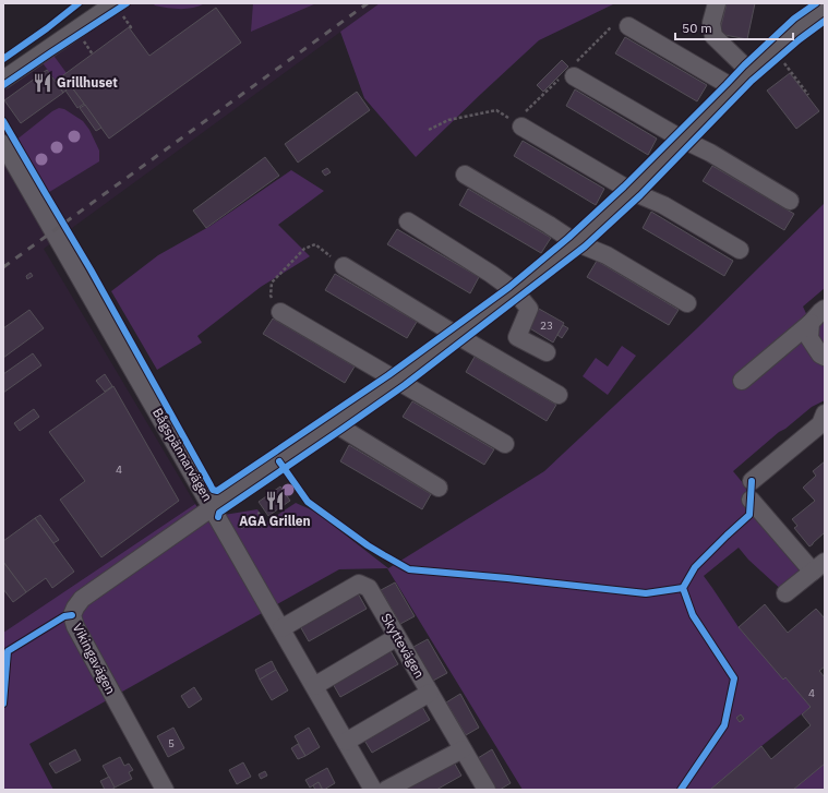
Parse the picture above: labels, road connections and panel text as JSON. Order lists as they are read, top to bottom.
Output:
{
  "streets": {
    "street": ["Bågspännarvägen", "Skyttevägen", "Vikingavägen"]
  },
  "crossings": [
    ["Bågspännarvägen", "Skyttevägen"],
    ["Bågspännarvägen", "Vikingavägen"]
  ],
  "places": {
    "restaurant": ["Grillhuset", "AGA Grillen"]
  },
  "house_numbers": [
    "23",
    "4",
    "4",
    "5"
  ],
  "scale_bar": "50 m"
}
